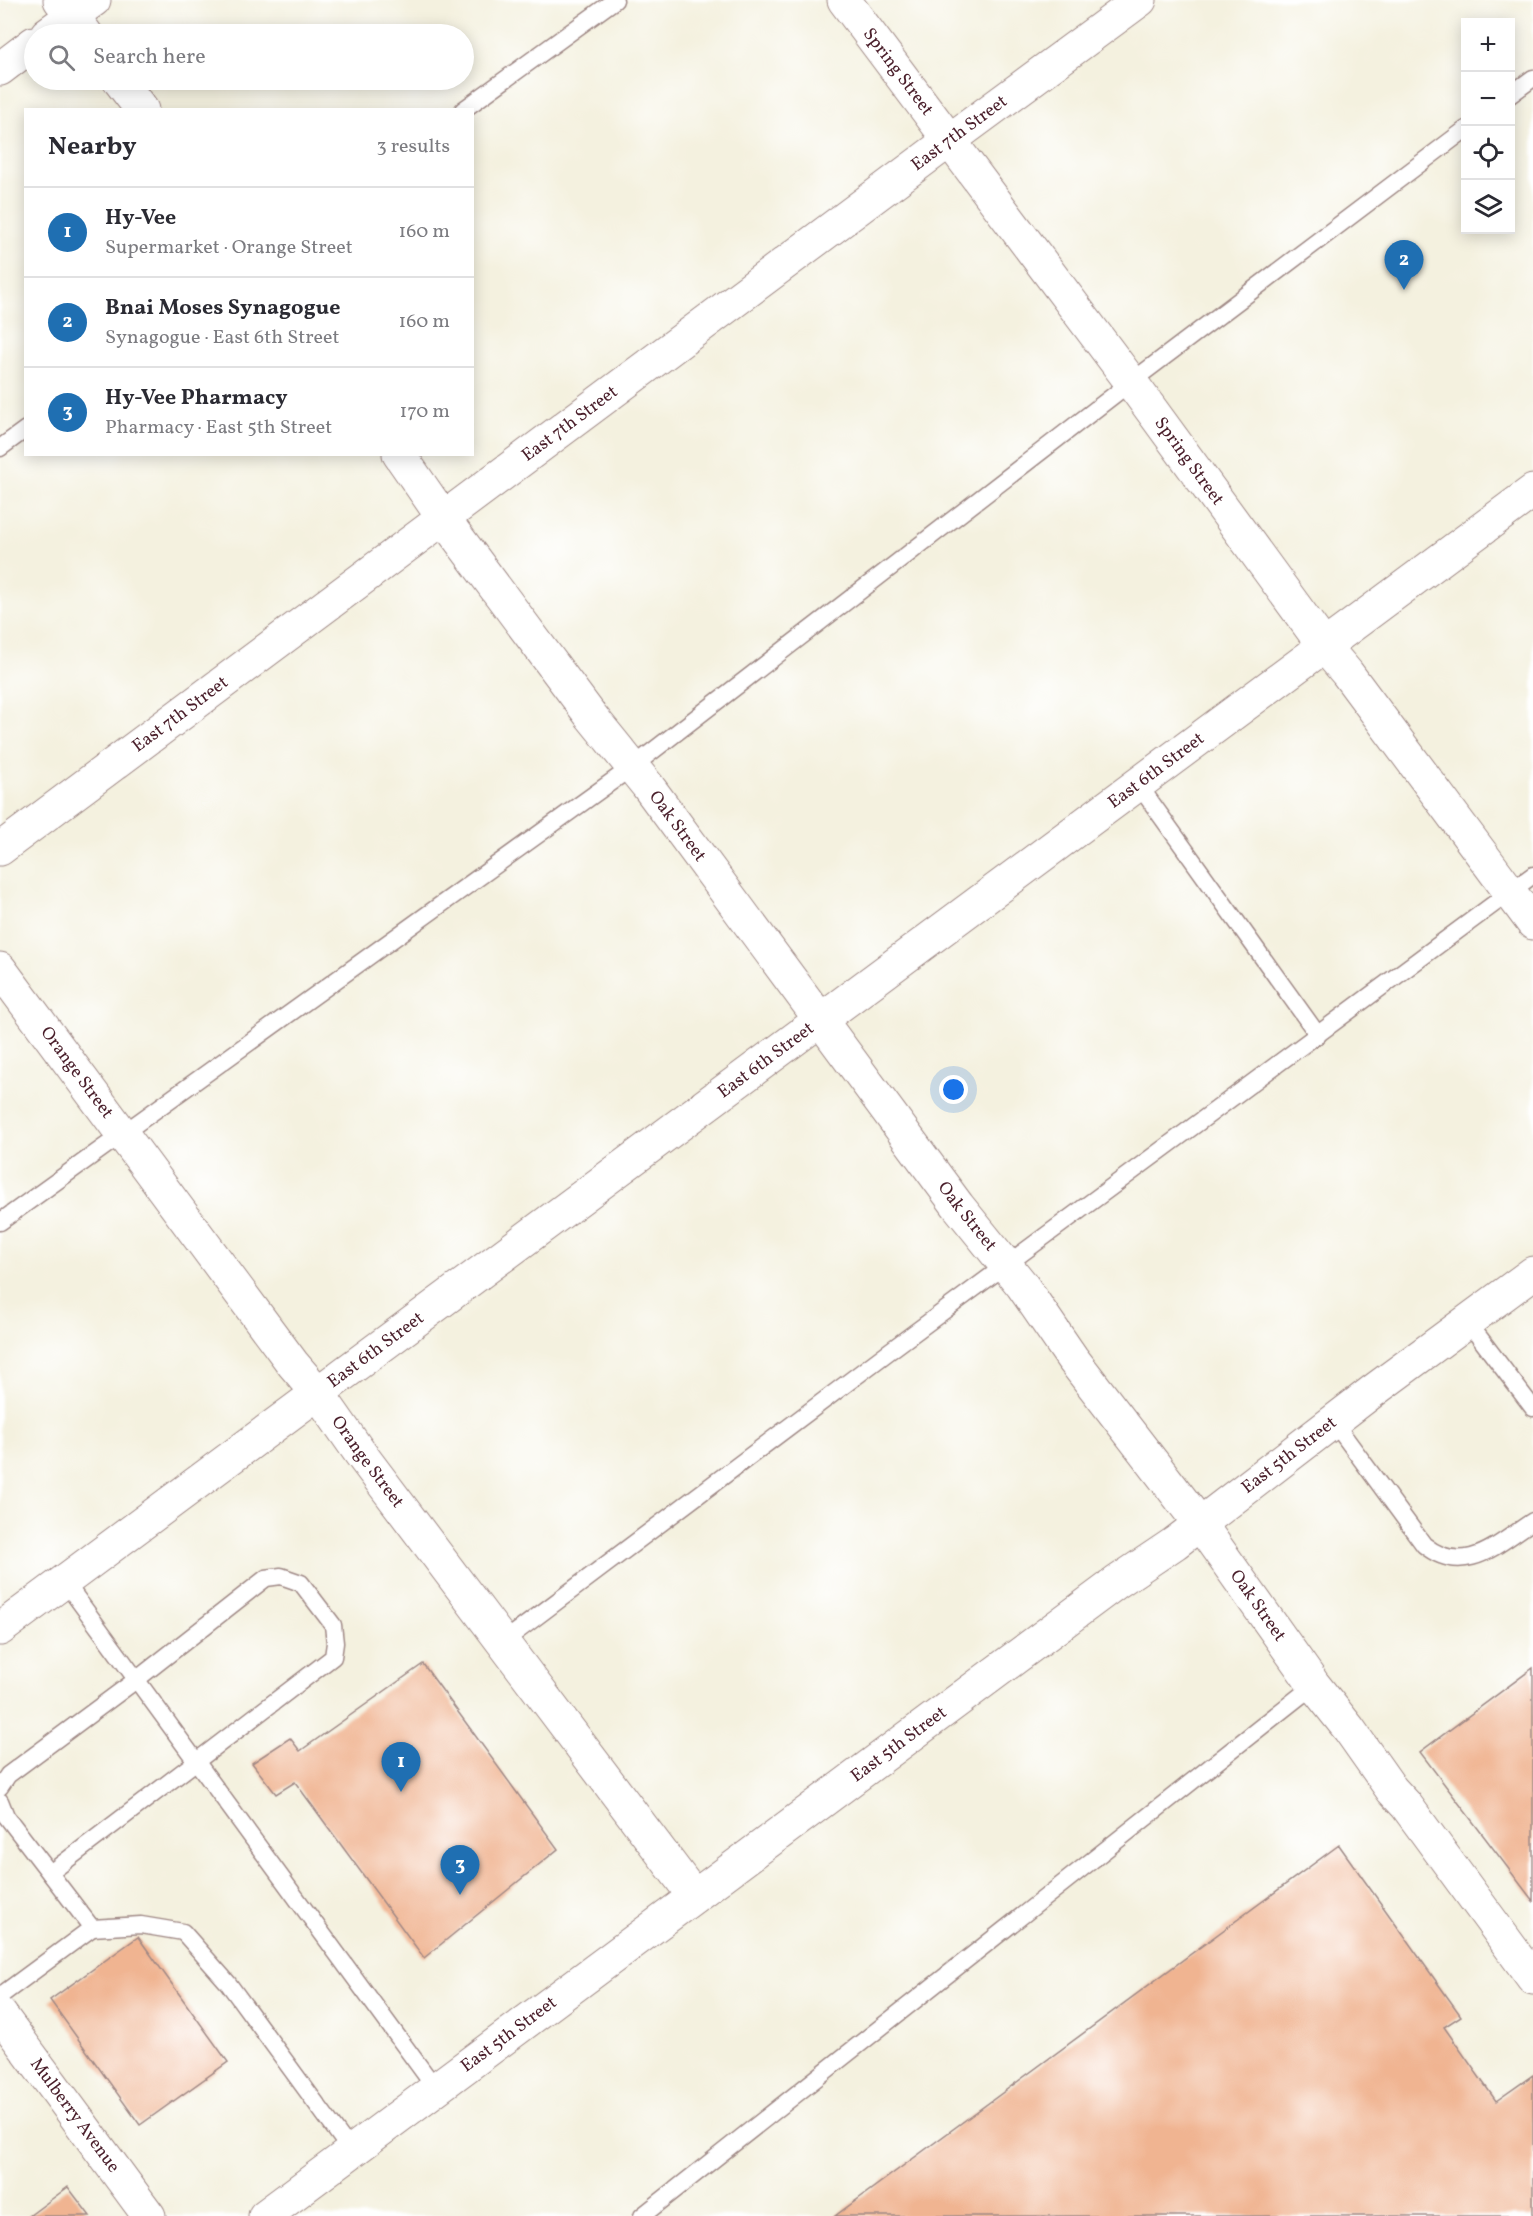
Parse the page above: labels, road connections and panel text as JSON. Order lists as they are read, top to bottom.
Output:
{
  "streets": {
    "street": [
      "Spring Street",
      "East 7th Street",
      "East 6th Street",
      "Oak Street",
      "Orange Street",
      "East 5th Street",
      "Mulberry Avenue"
    ]
  },
  "crossings": [
    ["Spring Street", "East 7th Street"],
    ["Spring Street", "East 6th Street"],
    ["East 7th Street", "Oak Street"],
    ["East 6th Street", "Oak Street"],
    ["East 6th Street", "Orange Street"],
    ["Oak Street", "East 5th Street"],
    ["Orange Street", "East 5th Street"]
  ],
  "page": {
    "map_buttons": ["+", "−"],
    "search": "Search here",
    "heading": ["Nearby", "3 results"],
    "list": [
      {
        "mark": "1",
        "name": "Hy-Vee",
        "note": "Supermarket · Orange Street",
        "value": "160 m"
      },
      {
        "mark": "2",
        "name": "Bnai Moses Synagogue",
        "note": "Synagogue · East 6th Street",
        "value": "160 m"
      },
      {
        "mark": "3",
        "name": "Hy-Vee Pharmacy",
        "note": "Pharmacy · East 5th Street",
        "value": "170 m"
      }
    ],
    "pins": ["2", "1", "3"]
  }
}
